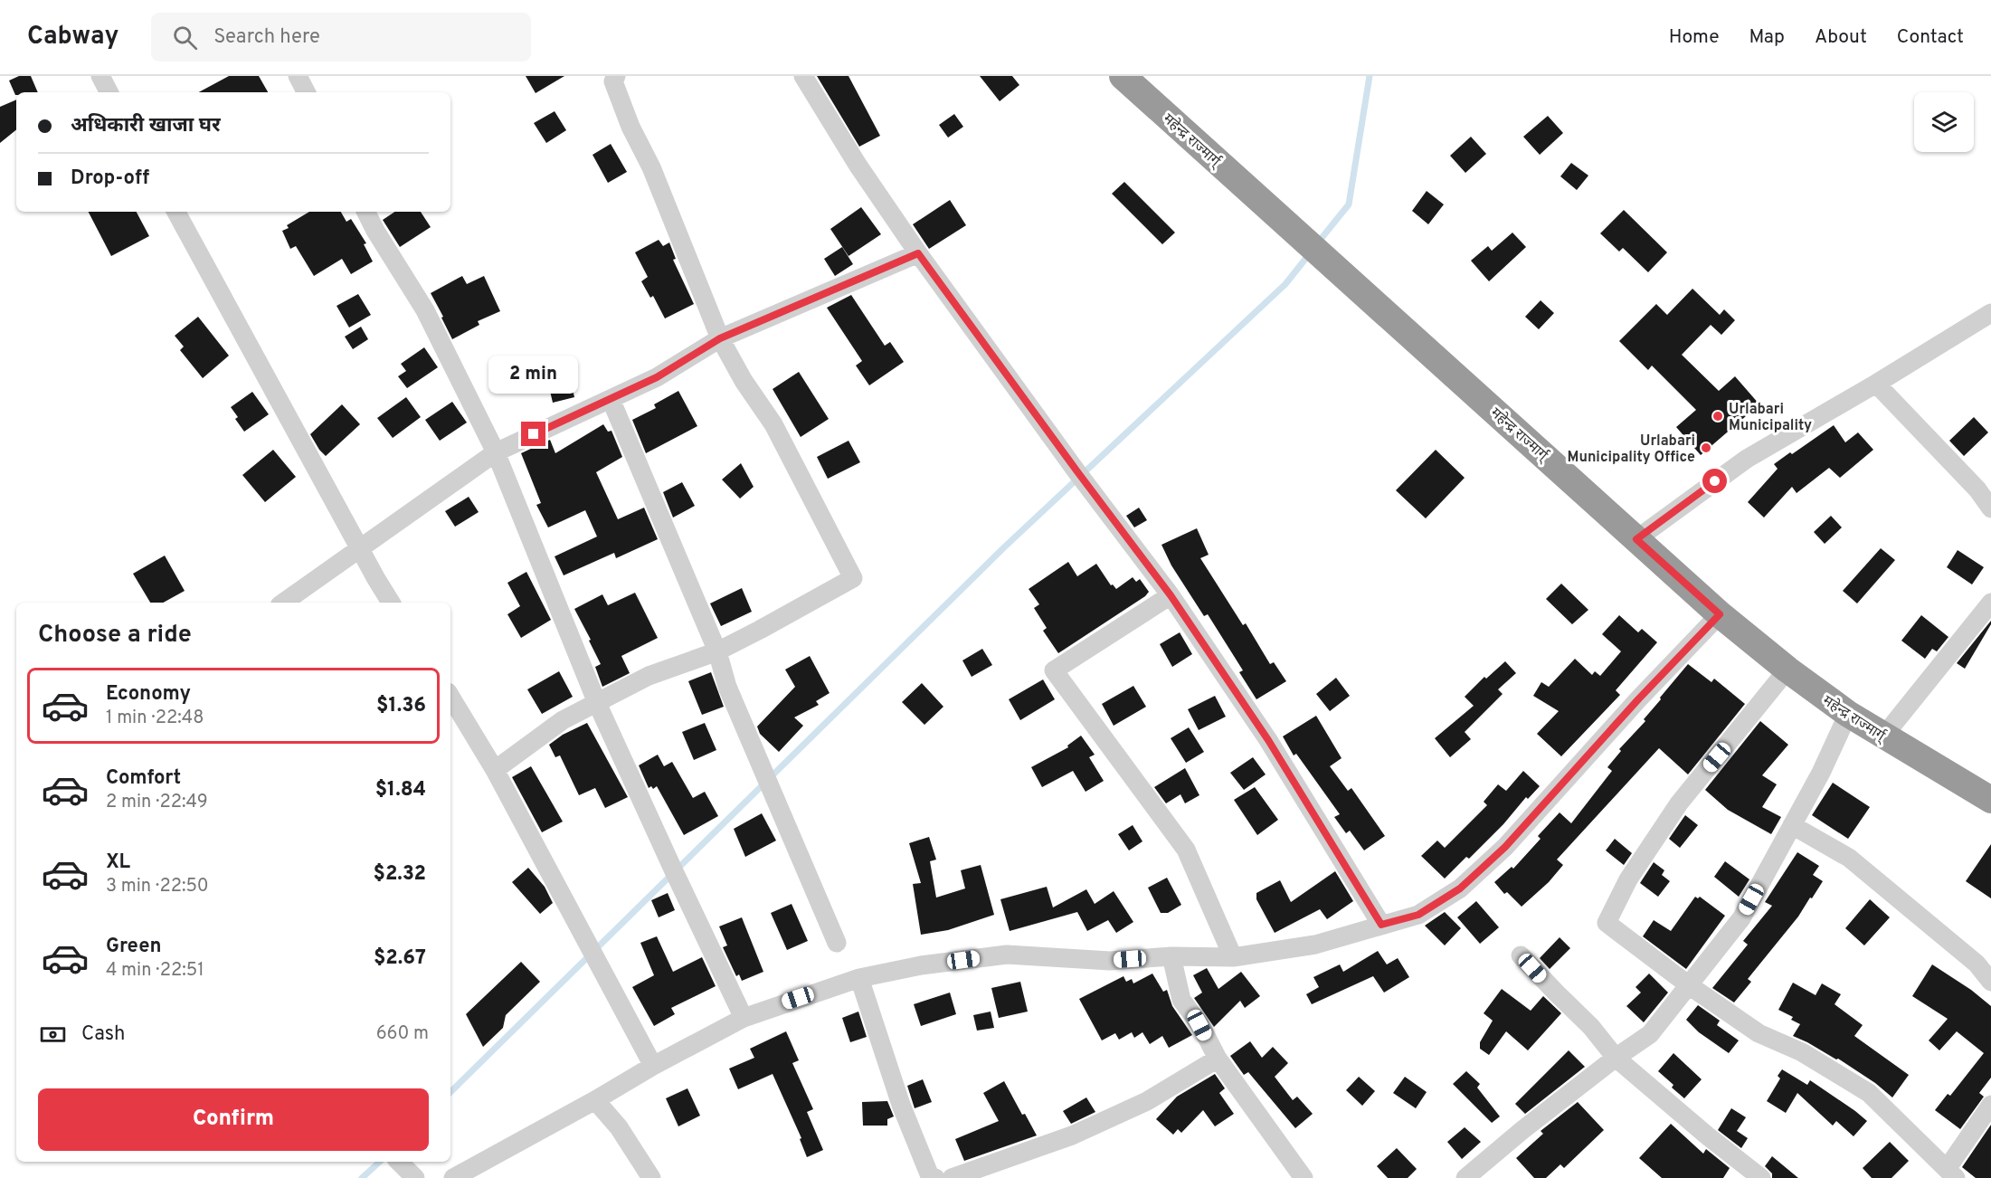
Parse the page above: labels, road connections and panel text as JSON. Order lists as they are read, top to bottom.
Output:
{
  "streets": {
    "highway": ["महेन्द्र राज्मार्ग्"]
  },
  "places": ["Urlabari Municipality", "Urlabari Municipality Office"],
  "page": {
    "header": "Cabway",
    "search": "Search here",
    "nav": [
      "Home",
      "Map",
      "About",
      "Contact"
    ],
    "banner": ["अधिकारी खाजा घर", "Drop-off"],
    "bubble": "2 min",
    "heading": "Choose a ride",
    "list": [
      {
        "name": "Economy",
        "note": "1 min · 22:48",
        "value": "$1.36"
      },
      {
        "name": "Comfort",
        "note": "2 min · 22:49",
        "value": "$1.84"
      },
      {
        "name": "XL",
        "note": "3 min · 22:50",
        "value": "$2.32"
      },
      {
        "name": "Green",
        "note": "4 min · 22:51",
        "value": "$2.67"
      }
    ],
    "pay": ["Cash", "660 m"],
    "buttons": "Confirm"
  }
}
